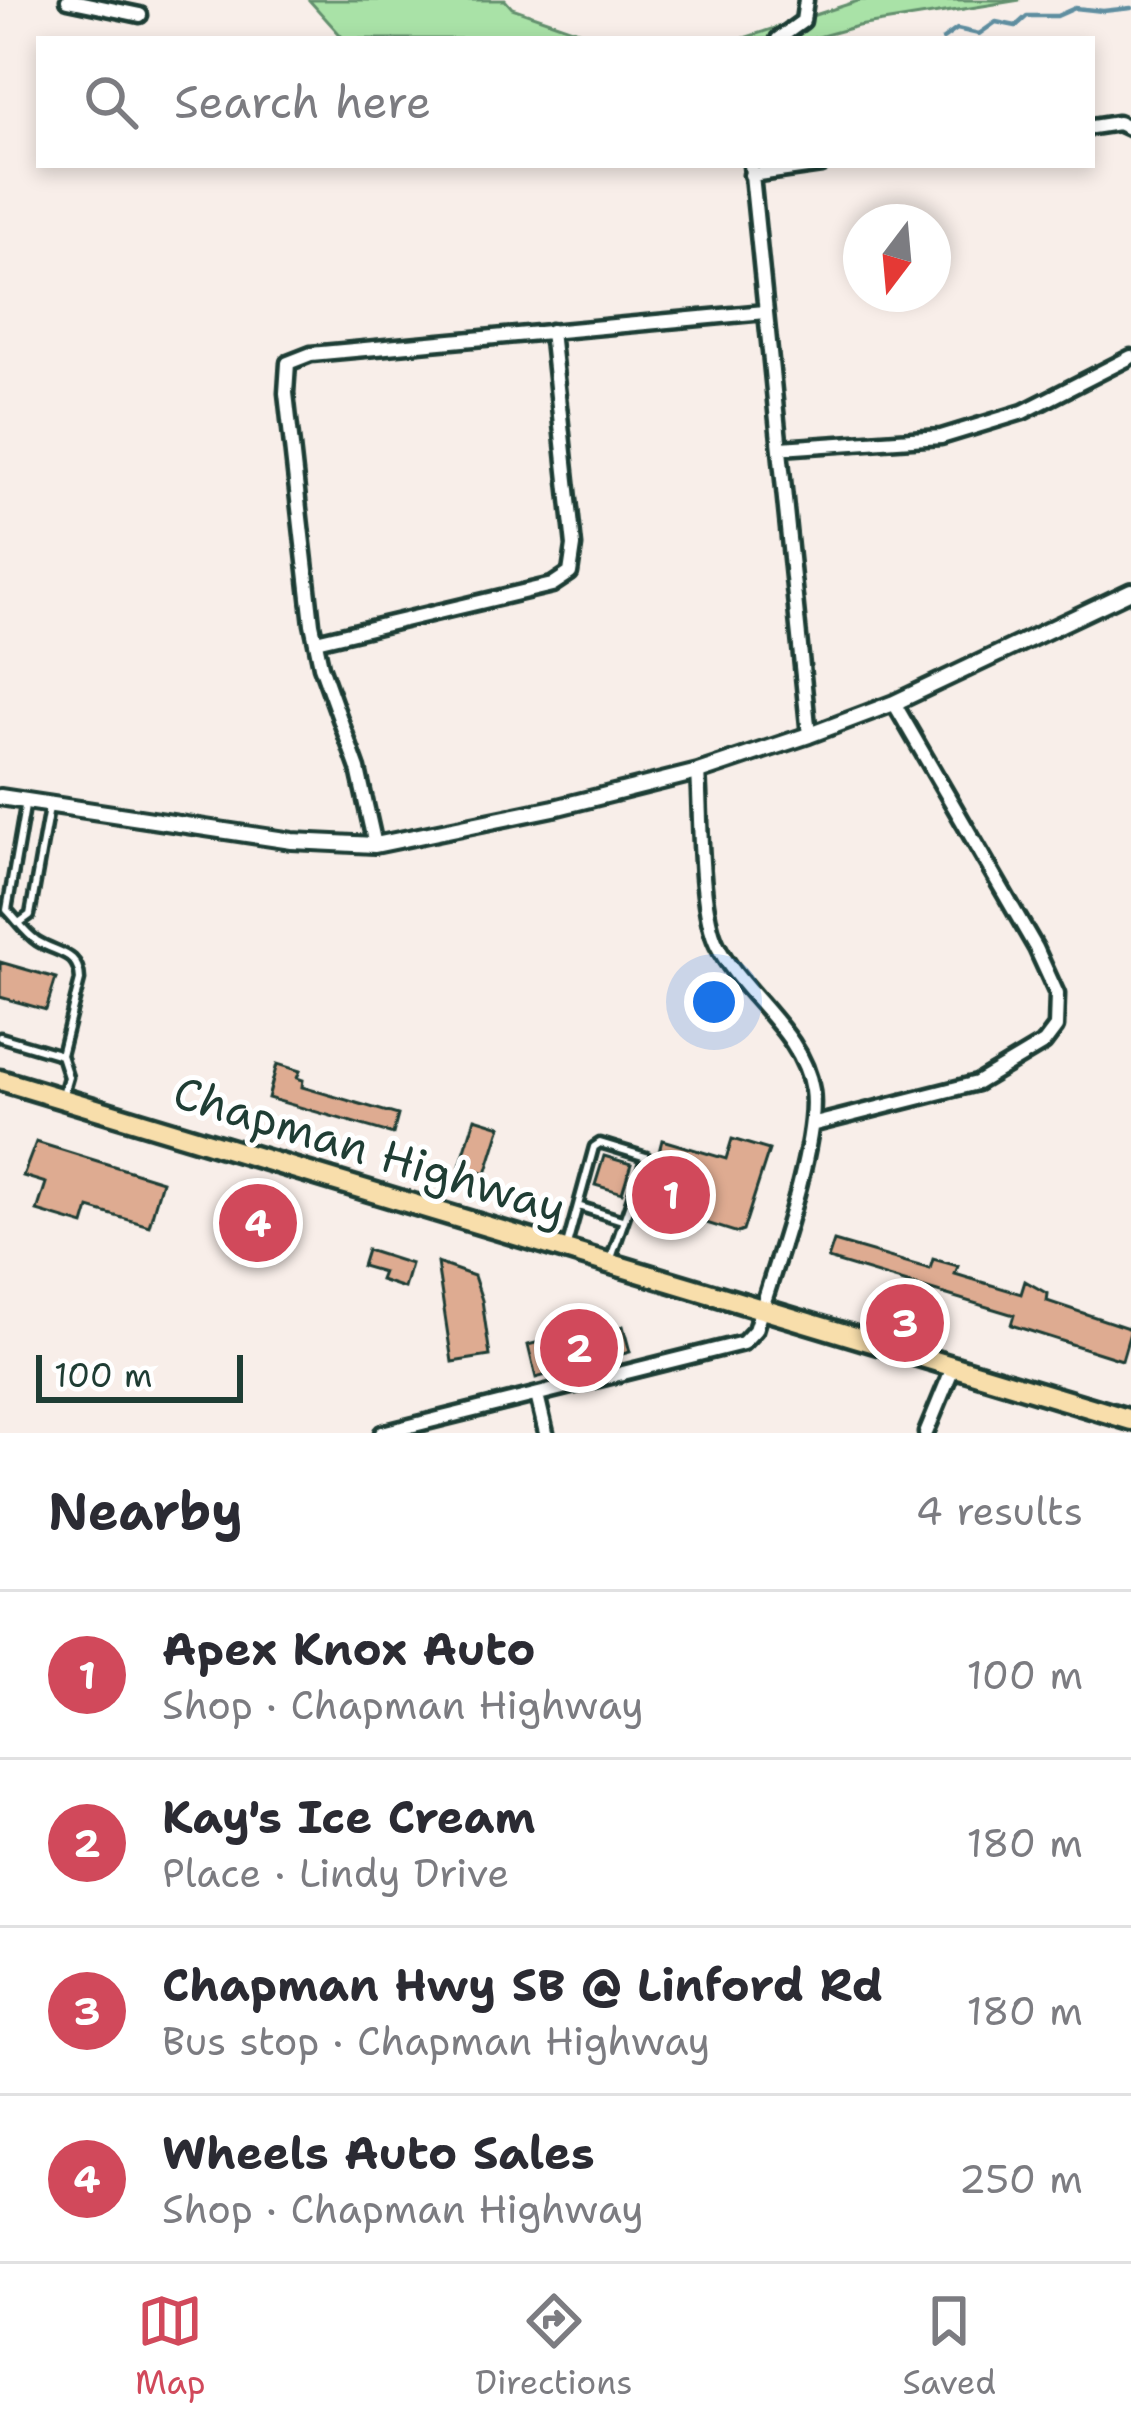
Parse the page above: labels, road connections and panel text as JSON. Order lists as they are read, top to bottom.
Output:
{
  "streets": {
    "highway": ["Chapman Highway"]
  },
  "scale_bar": "100 m",
  "north": "bottom",
  "page": {
    "search": "Search here",
    "pins": [
      "1",
      "4",
      "3",
      "2"
    ],
    "scale": "100 m",
    "heading": ["Nearby", "4 results"],
    "list": [
      {
        "mark": "1",
        "name": "Apex Knox Auto",
        "note": "Shop · Chapman Highway",
        "value": "100 m"
      },
      {
        "mark": "2",
        "name": "Kay's Ice Cream",
        "note": "Place · Lindy Drive",
        "value": "180 m"
      },
      {
        "mark": "3",
        "name": "Chapman Hwy SB @ Linford Rd",
        "note": "Bus stop · Chapman Highway",
        "value": "180 m"
      },
      {
        "mark": "4",
        "name": "Wheels Auto Sales",
        "note": "Shop · Chapman Highway",
        "value": "250 m"
      }
    ],
    "nav": ["Map", "Directions", "Saved"]
  }
}
